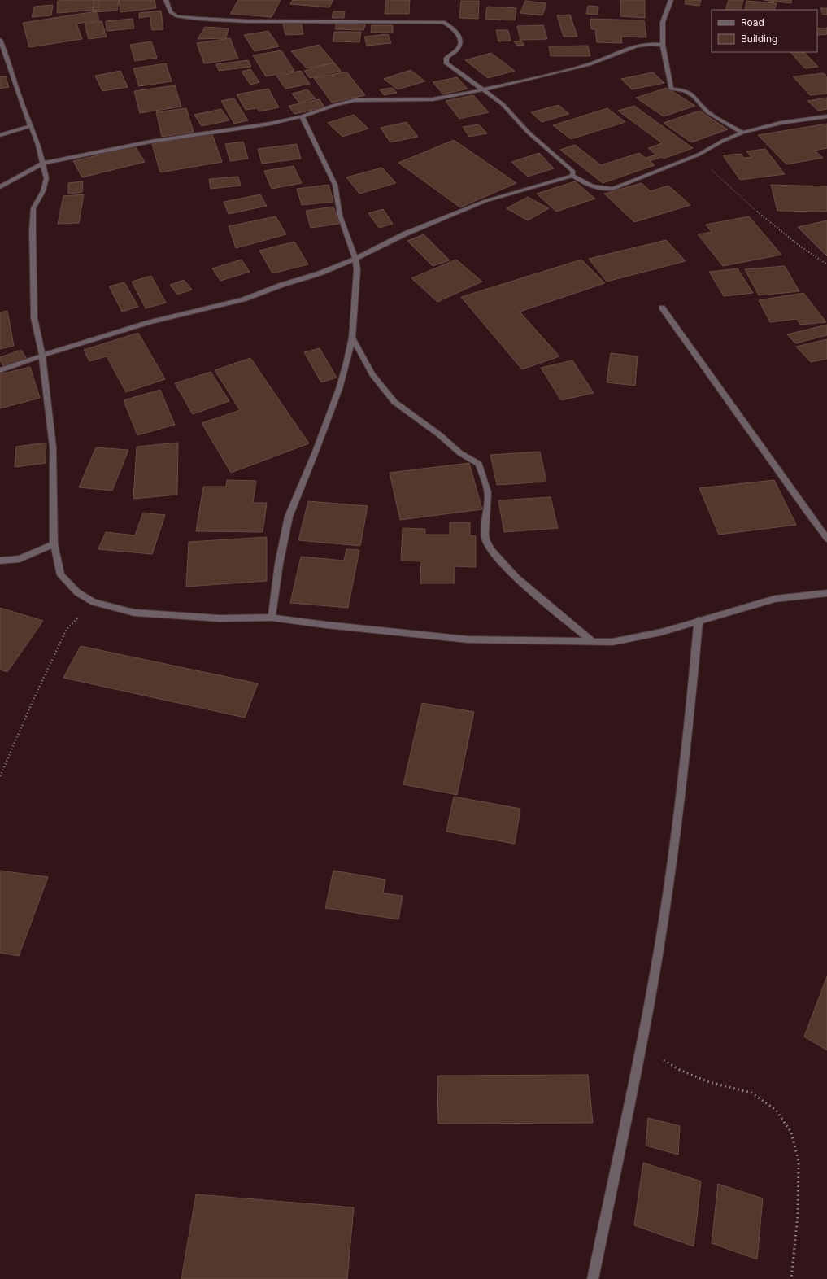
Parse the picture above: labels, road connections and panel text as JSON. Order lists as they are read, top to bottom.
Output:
{
  "legend": ["Road", "Building"]
}
